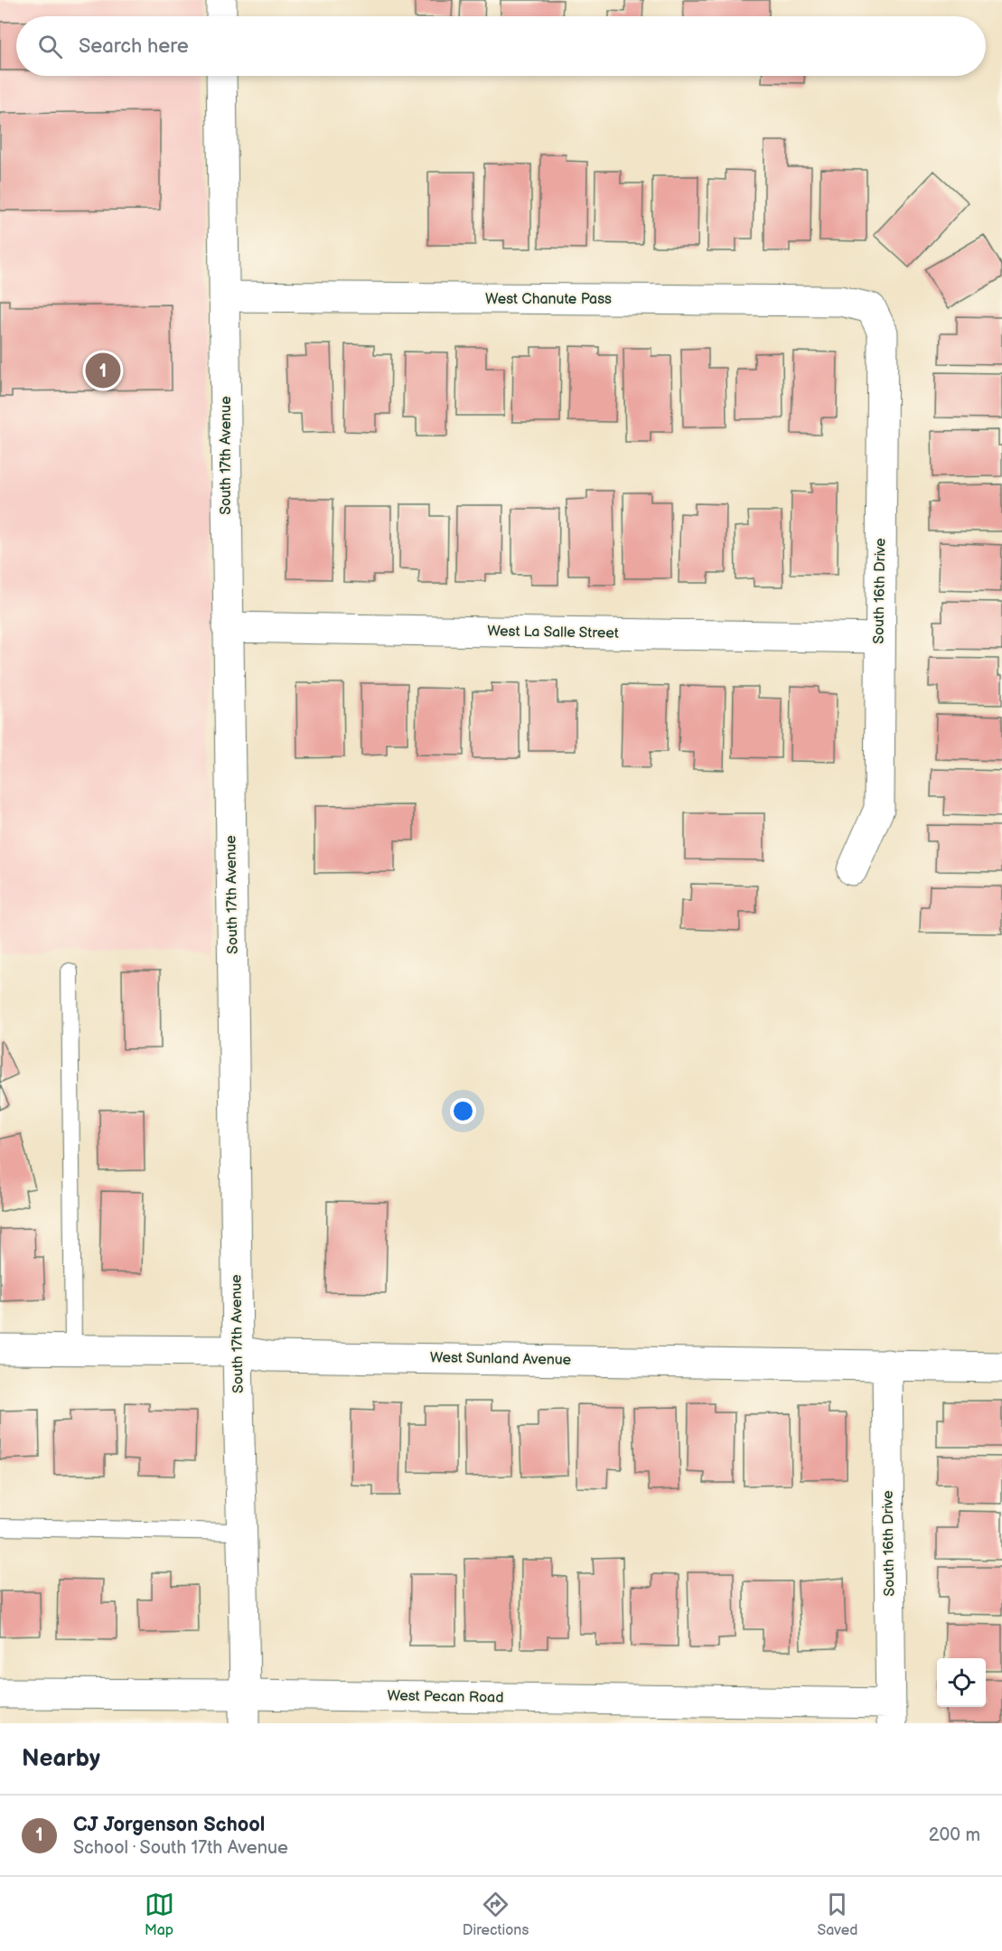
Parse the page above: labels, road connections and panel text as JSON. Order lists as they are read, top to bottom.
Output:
{
  "streets": {
    "street": [
      "West Chanute Pass",
      "South 17th Avenue",
      "South 16th Drive",
      "West La Salle Street",
      "West Sunland Avenue",
      "West Pecan Road"
    ]
  },
  "crossings": [
    ["West Chanute Pass", "South 17th Avenue"],
    ["West Chanute Pass", "South 16th Drive"],
    ["South 17th Avenue", "West La Salle Street"],
    ["South 17th Avenue", "West Sunland Avenue"],
    ["South 17th Avenue", "West Pecan Road"],
    ["South 16th Drive", "West La Salle Street"],
    ["South 16th Drive", "West Sunland Avenue"],
    ["South 16th Drive", "West Pecan Road"]
  ],
  "page": {
    "search": "Search here",
    "pins": "1",
    "heading": "Nearby",
    "list": [
      {
        "mark": "1",
        "name": "CJ Jorgenson School",
        "note": "School · South 17th Avenue",
        "value": "200 m"
      }
    ],
    "nav": ["Map", "Directions", "Saved"]
  }
}
